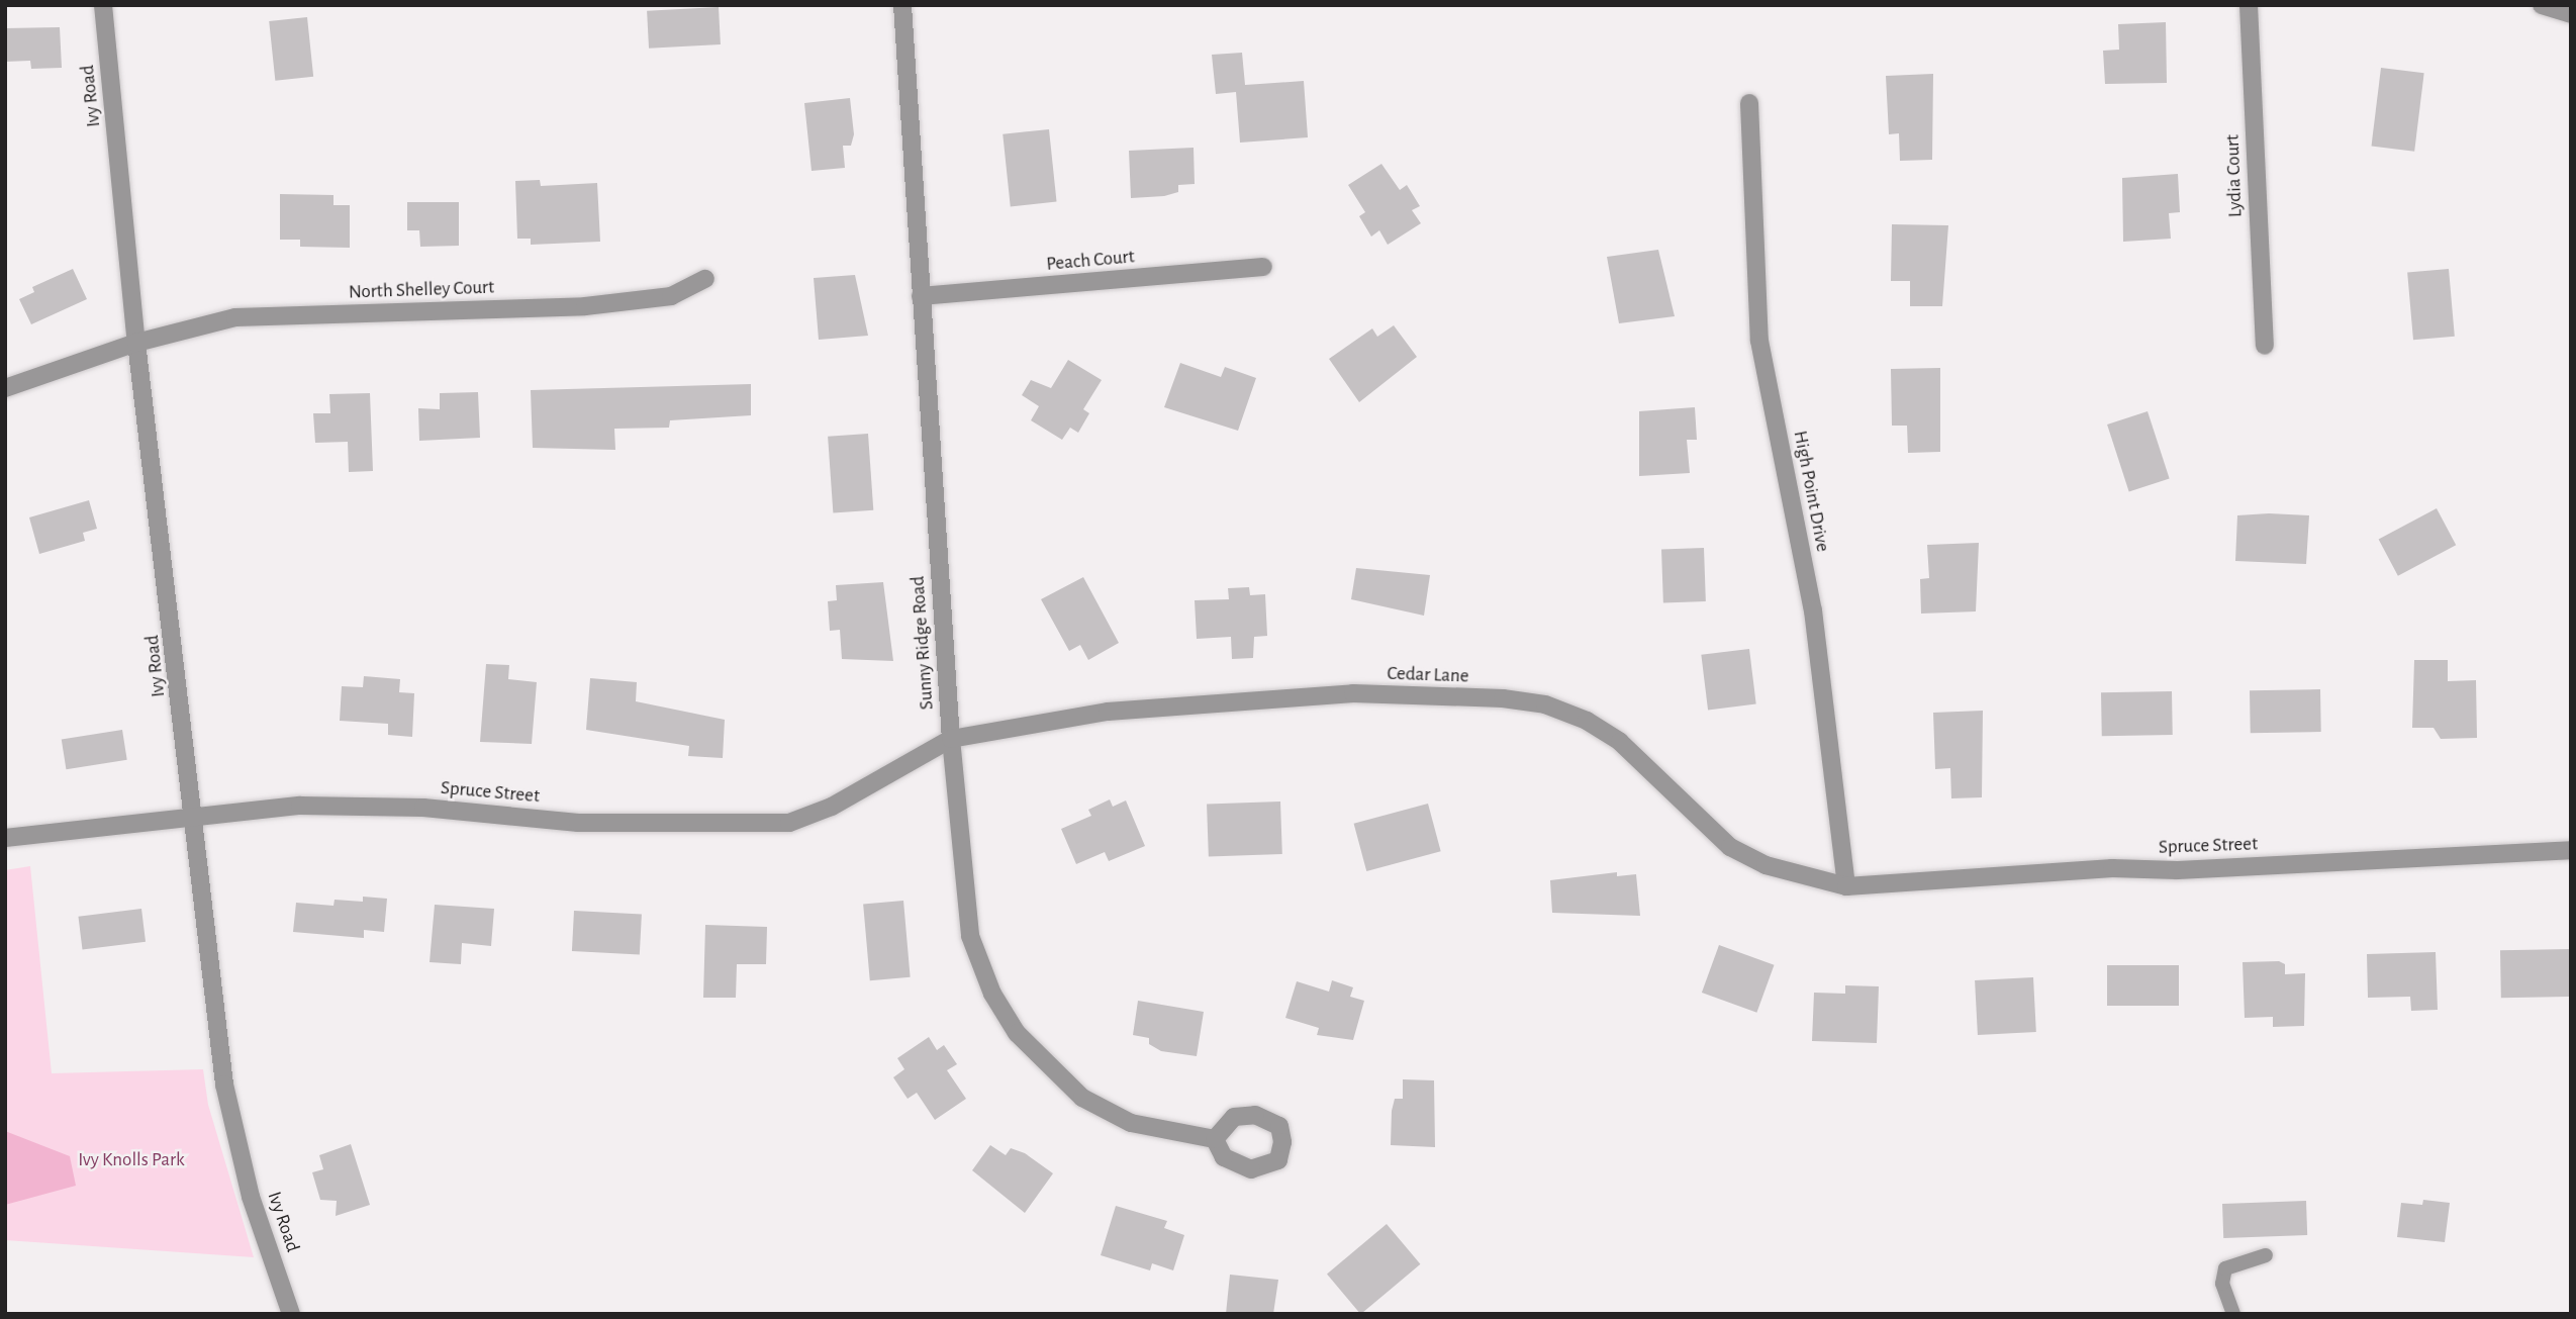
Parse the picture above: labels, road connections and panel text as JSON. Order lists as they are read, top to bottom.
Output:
{
  "streets": {
    "street": [
      "Ivy Road",
      "Lydia Court",
      "Peach Court",
      "North Shelley Court",
      "High Point Drive",
      "Sunny Ridge Road",
      "Cedar Lane",
      "Spruce Street"
    ]
  },
  "crossings": [
    ["Ivy Road", "North Shelley Court"],
    ["Ivy Road", "Spruce Street"],
    ["Peach Court", "Sunny Ridge Road"],
    ["High Point Drive", "Cedar Lane"],
    ["High Point Drive", "Spruce Street"],
    ["Sunny Ridge Road", "Cedar Lane"],
    ["Sunny Ridge Road", "Spruce Street"],
    ["Cedar Lane", "Spruce Street"]
  ],
  "parks": ["Ivy Knolls Park"]
}
